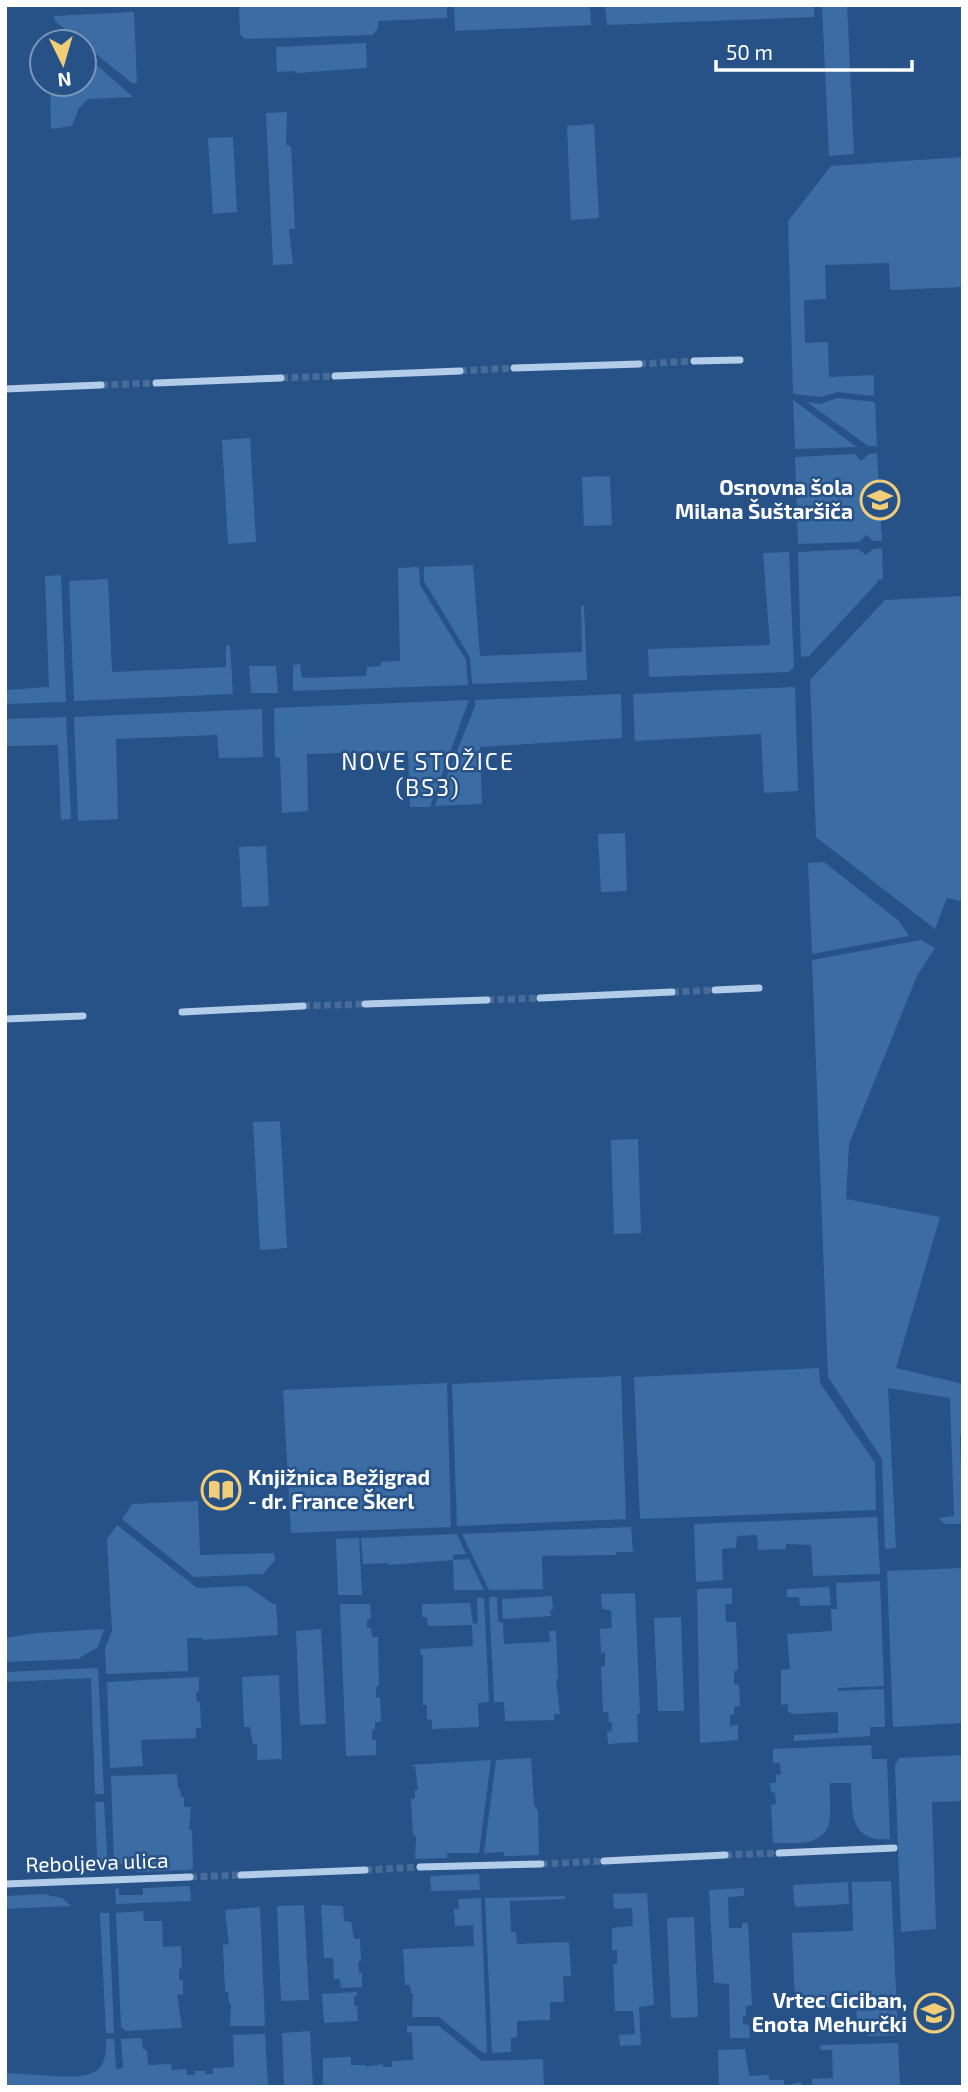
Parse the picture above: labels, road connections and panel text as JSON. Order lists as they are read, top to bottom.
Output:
{
  "streets": {
    "street": ["Reboljeva ulica"]
  },
  "districts": ["NOVE STOŽICE (BS3)"],
  "places": {
    "school or university": ["Osnovna šola Milana Šuštaršiča", "Vrtec Ciciban, Enota Mehurčki"],
    "library": ["Knjižnica Bežigrad - dr. France Škerl"]
  },
  "scale_bar": "50 m",
  "north": "bottom"
}
